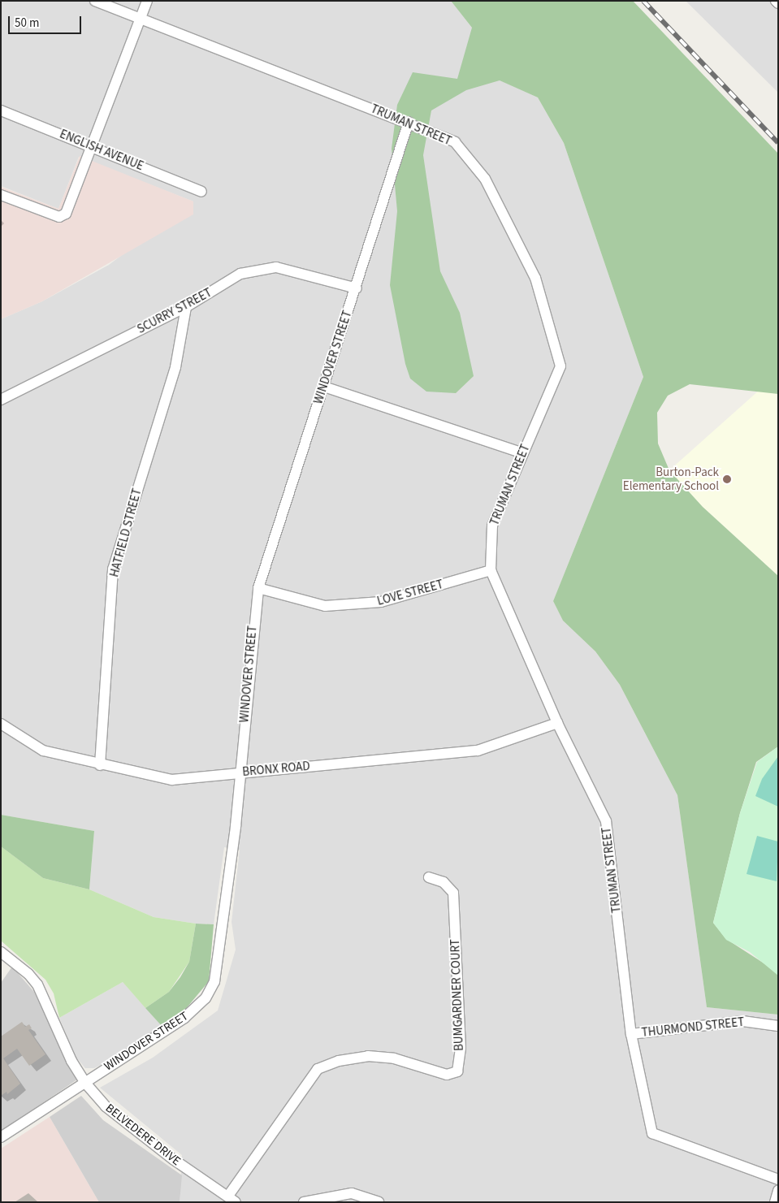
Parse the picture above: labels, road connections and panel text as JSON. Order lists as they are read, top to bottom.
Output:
{
  "streets": {
    "street": [
      "TRUMAN STREET",
      "ENGLISH AVENUE",
      "SCURRY STREET",
      "WINDOVER STREET",
      "HATFIELD STREET",
      "LOVE STREET",
      "BRONX ROAD",
      "BUMGARDNER COURT",
      "THURMOND STREET",
      "BELVEDERE DRIVE"
    ]
  },
  "crossings": [
    ["TRUMAN STREET", "WINDOVER STREET"],
    ["TRUMAN STREET", "LOVE STREET"],
    ["TRUMAN STREET", "BRONX ROAD"],
    ["TRUMAN STREET", "THURMOND STREET"],
    ["SCURRY STREET", "WINDOVER STREET"],
    ["SCURRY STREET", "HATFIELD STREET"],
    ["WINDOVER STREET", "LOVE STREET"],
    ["WINDOVER STREET", "BRONX ROAD"],
    ["WINDOVER STREET", "BELVEDERE DRIVE"],
    ["HATFIELD STREET", "BRONX ROAD"],
    ["BUMGARDNER COURT", "BELVEDERE DRIVE"]
  ],
  "places": ["Burton-Pack Elementary School"],
  "scale_bar": "50 m"
}
